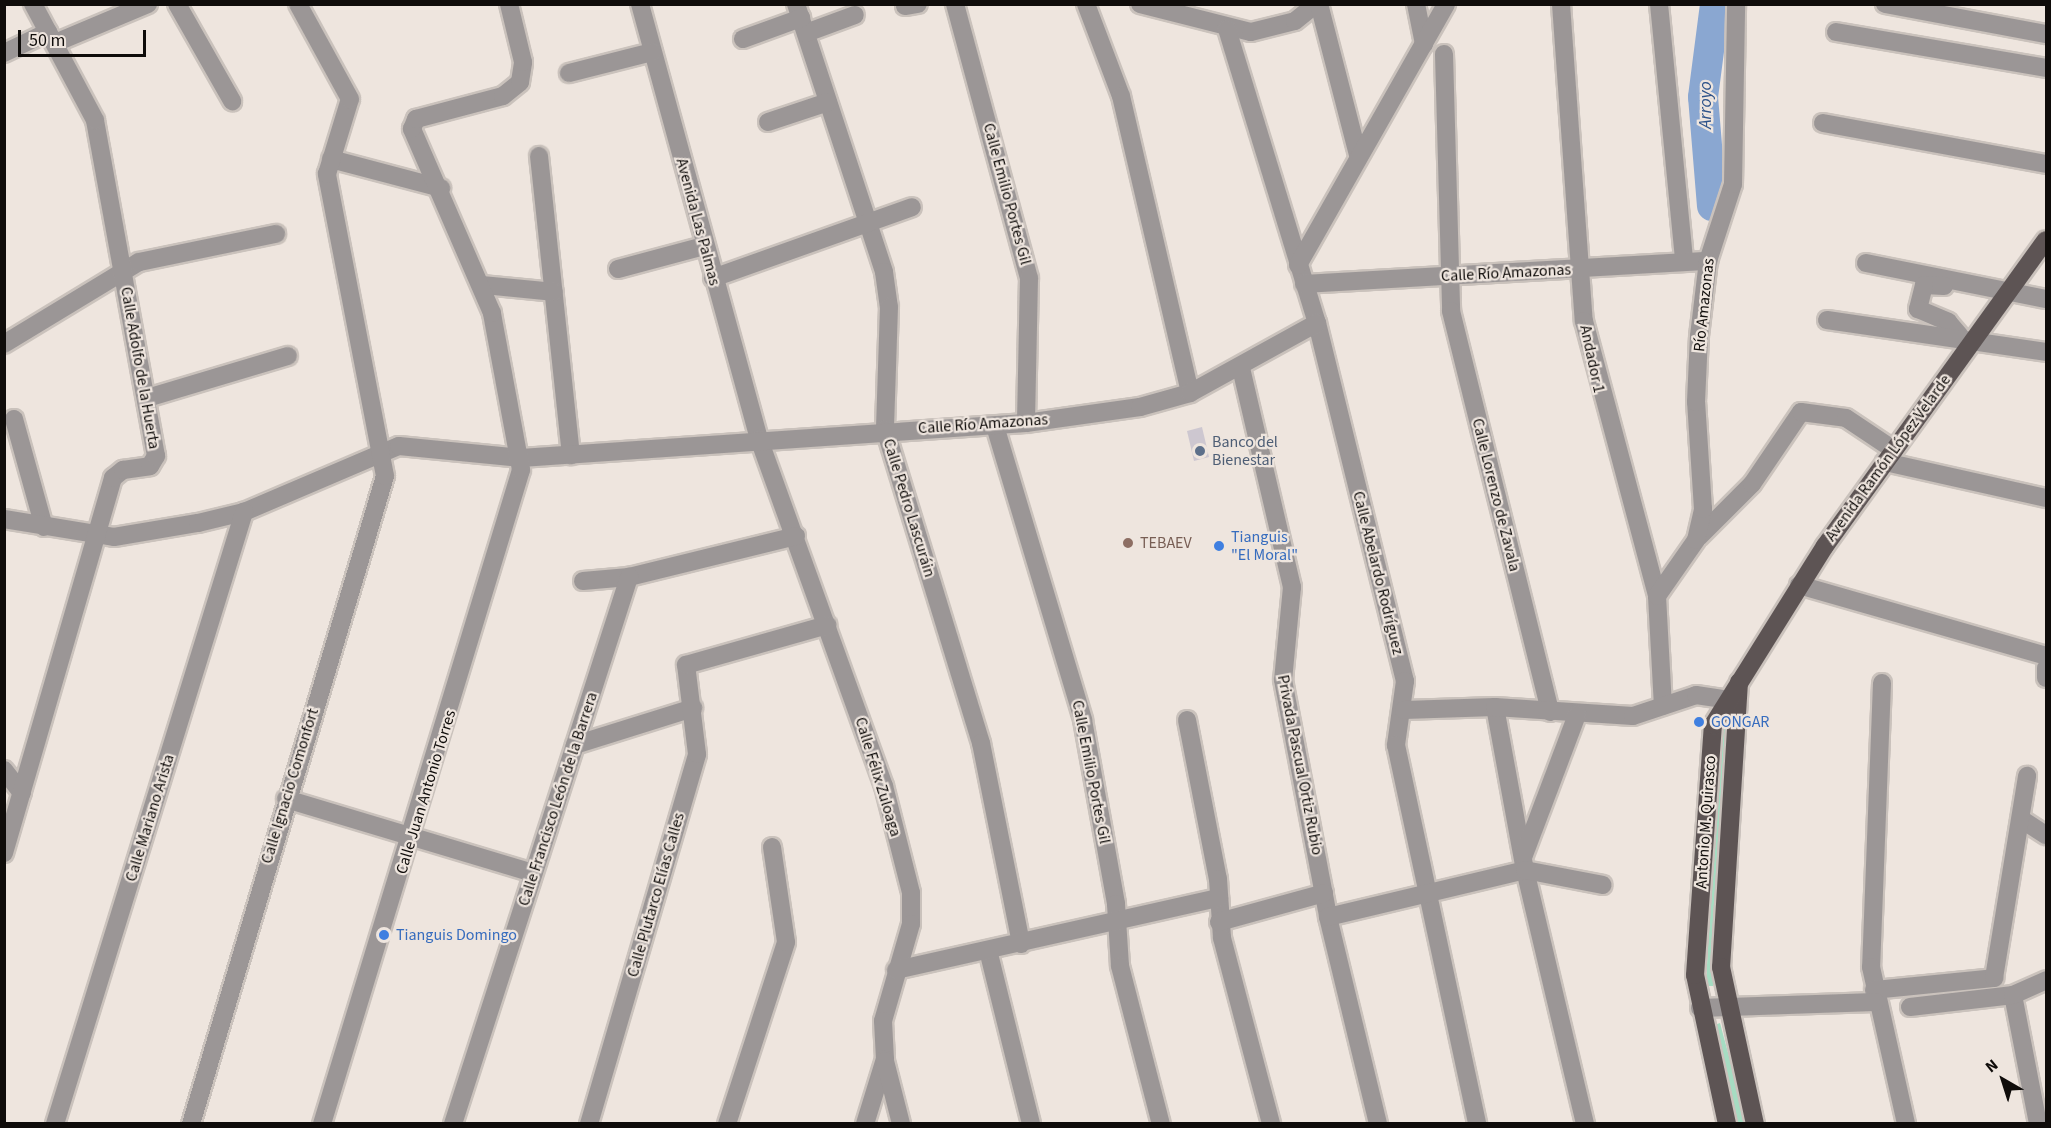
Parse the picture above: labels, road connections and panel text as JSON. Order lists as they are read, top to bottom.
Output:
{
  "streets": {
    "main road": ["Avenida Ramón López Velarde", "Antonio M. Quirasco"],
    "street": [
      "Calle Emilio Portes Gil",
      "Avenida Las Palmas",
      "Calle Río Amazonas",
      "Río Amazonas",
      "Andador 1",
      "Calle Adolfo de la Huerta",
      "Calle Lorenzo de Zavala",
      "Calle Pedro Lascuráin",
      "Calle Abelardo Rodríguez",
      "Privada Pascual Ortiz Rubio",
      "Calle Félix Zuloaga",
      "Calle Ignacio Comonfort",
      "Calle Juan Antonio Torres",
      "Calle Francisco León de la Barrera",
      "Calle Mariano Arista",
      "Calle Plutarco Elías Calles"
    ]
  },
  "crossings": [
    ["Calle Emilio Portes Gil", "Calle Río Amazonas"],
    ["Avenida Las Palmas", "Calle Río Amazonas"],
    ["Avenida Las Palmas", "Calle Félix Zuloaga"],
    ["Calle Río Amazonas", "Río Amazonas"],
    ["Calle Río Amazonas", "Andador 1"],
    ["Calle Río Amazonas", "Calle Adolfo de la Huerta"],
    ["Calle Río Amazonas", "Calle Lorenzo de Zavala"],
    ["Calle Río Amazonas", "Calle Pedro Lascuráin"],
    ["Calle Río Amazonas", "Calle Abelardo Rodríguez"],
    ["Calle Río Amazonas", "Privada Pascual Ortiz Rubio"],
    ["Calle Río Amazonas", "Calle Félix Zuloaga"],
    ["Calle Río Amazonas", "Calle Ignacio Comonfort"],
    ["Calle Río Amazonas", "Calle Juan Antonio Torres"],
    ["Calle Río Amazonas", "Calle Mariano Arista"],
    ["Río Amazonas", "Andador 1"],
    ["Avenida Ramón López Velarde", "Antonio M. Quirasco"],
    ["Calle Félix Zuloaga", "Calle Plutarco Elías Calles"]
  ],
  "water": ["Arroyo"],
  "places": [
    "Banco del Bienestar",
    "TEBAEV",
    "Tianguis \"El Moral\"",
    "GONGAR",
    "Tianguis Domingo"
  ],
  "scale_bar": "50 m",
  "north": "top left"
}
